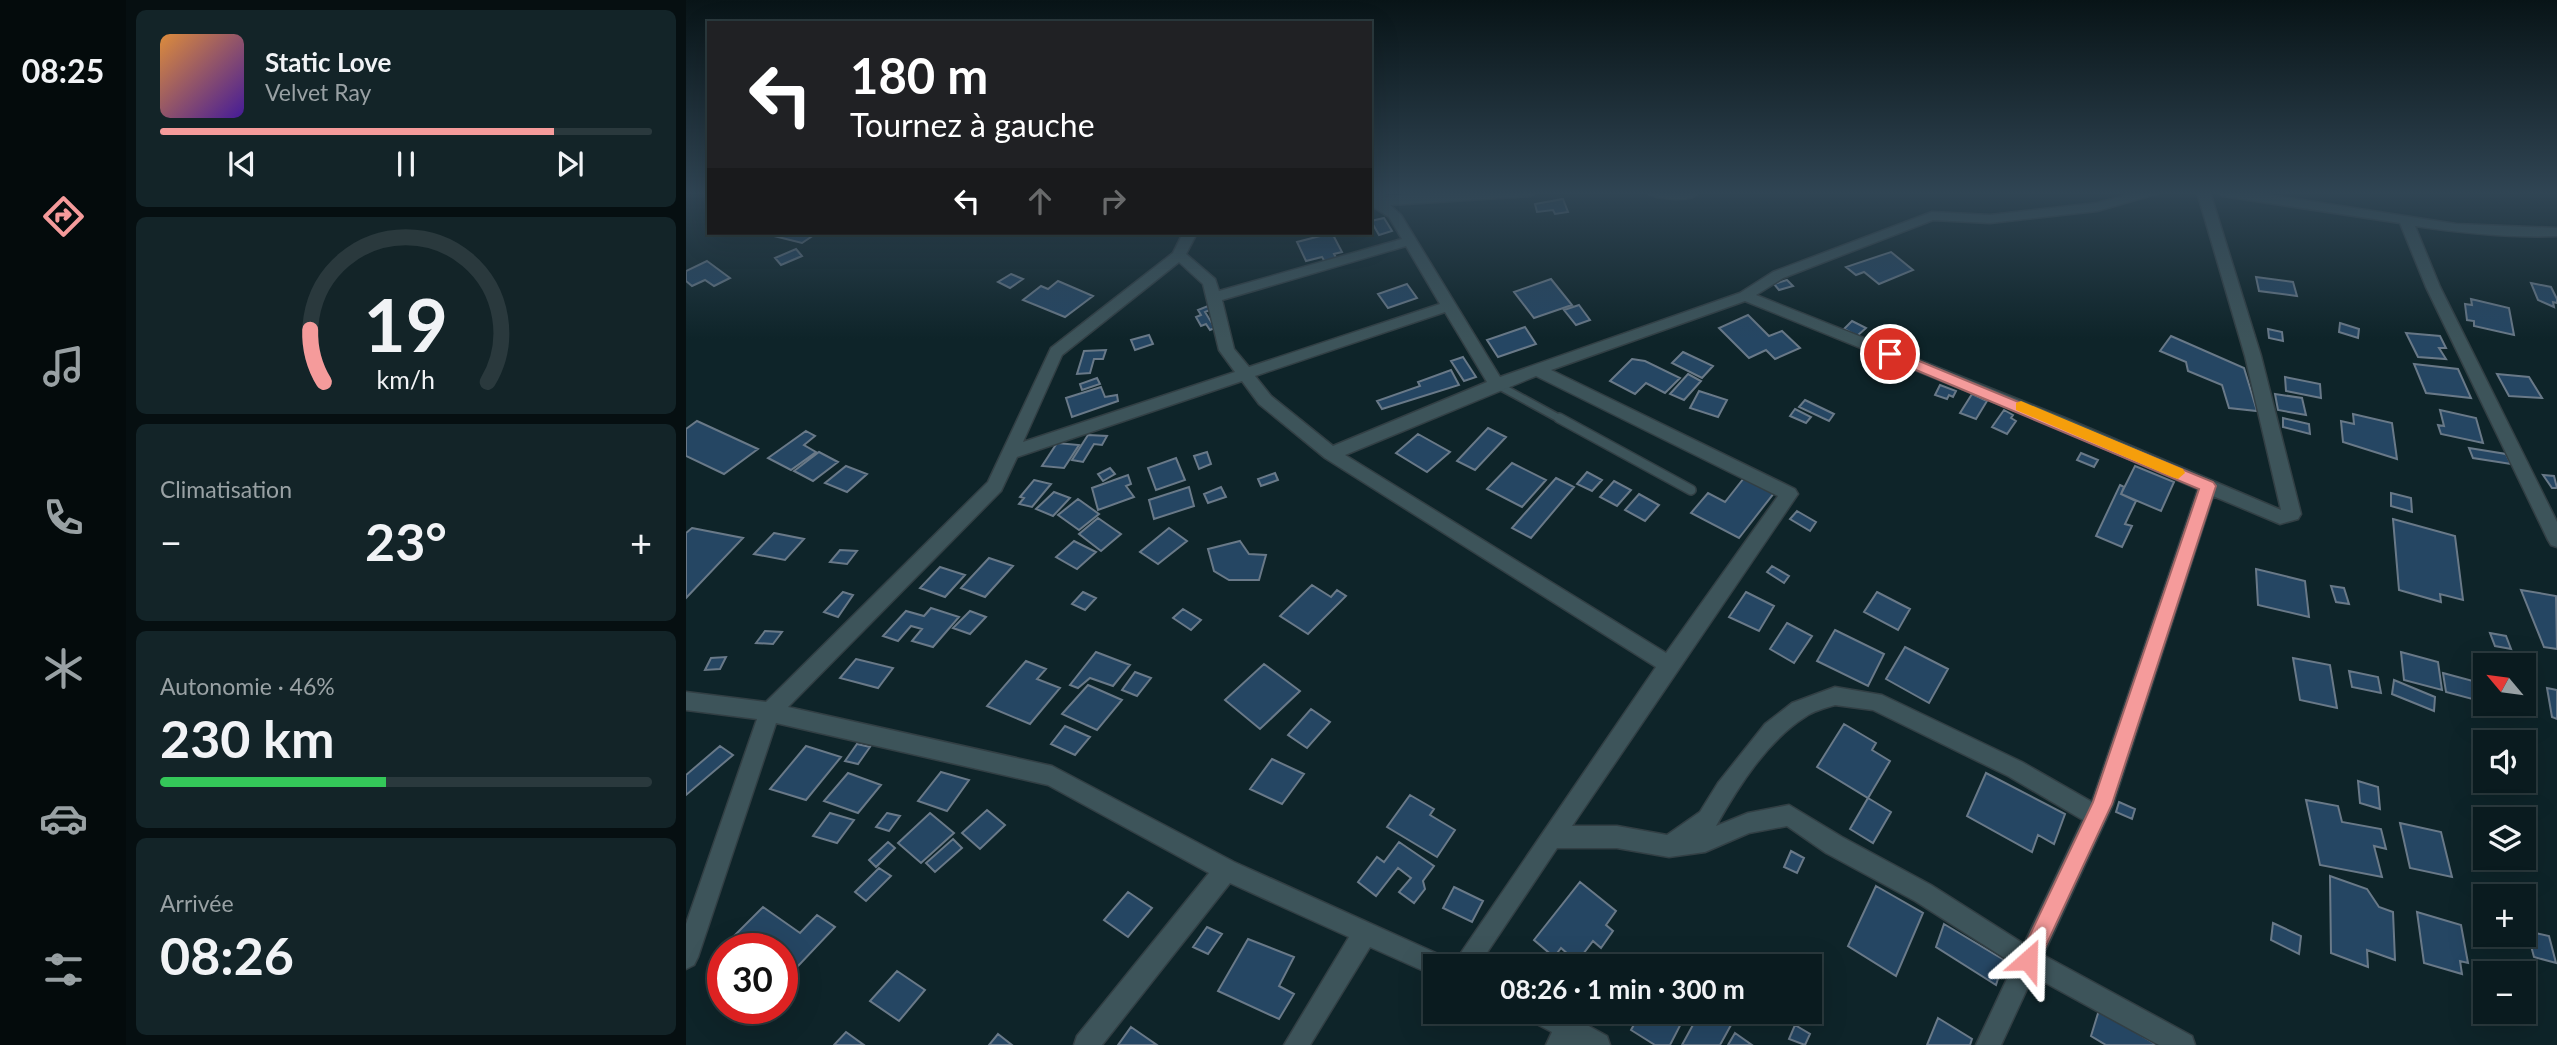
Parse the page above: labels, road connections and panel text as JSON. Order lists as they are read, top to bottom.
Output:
{
  "north": "top left",
  "page": {
    "tabs": "08:25",
    "turn": ["180 m", "Tournez à gauche"],
    "song": ["Static Love", "Velvet Ray"],
    "tile": [
      "Climatisation",
      ["Autonomie · 46%", "230 km"],
      ["Arrivée", "08:26"]
    ],
    "heat": ["−", "23°", "+"],
    "map_buttons": ["+", "−"],
    "limit": "30",
    "trip": "08:26 · 1 min · 300 m",
    "gauge": ["19", "km/h"]
  }
}
